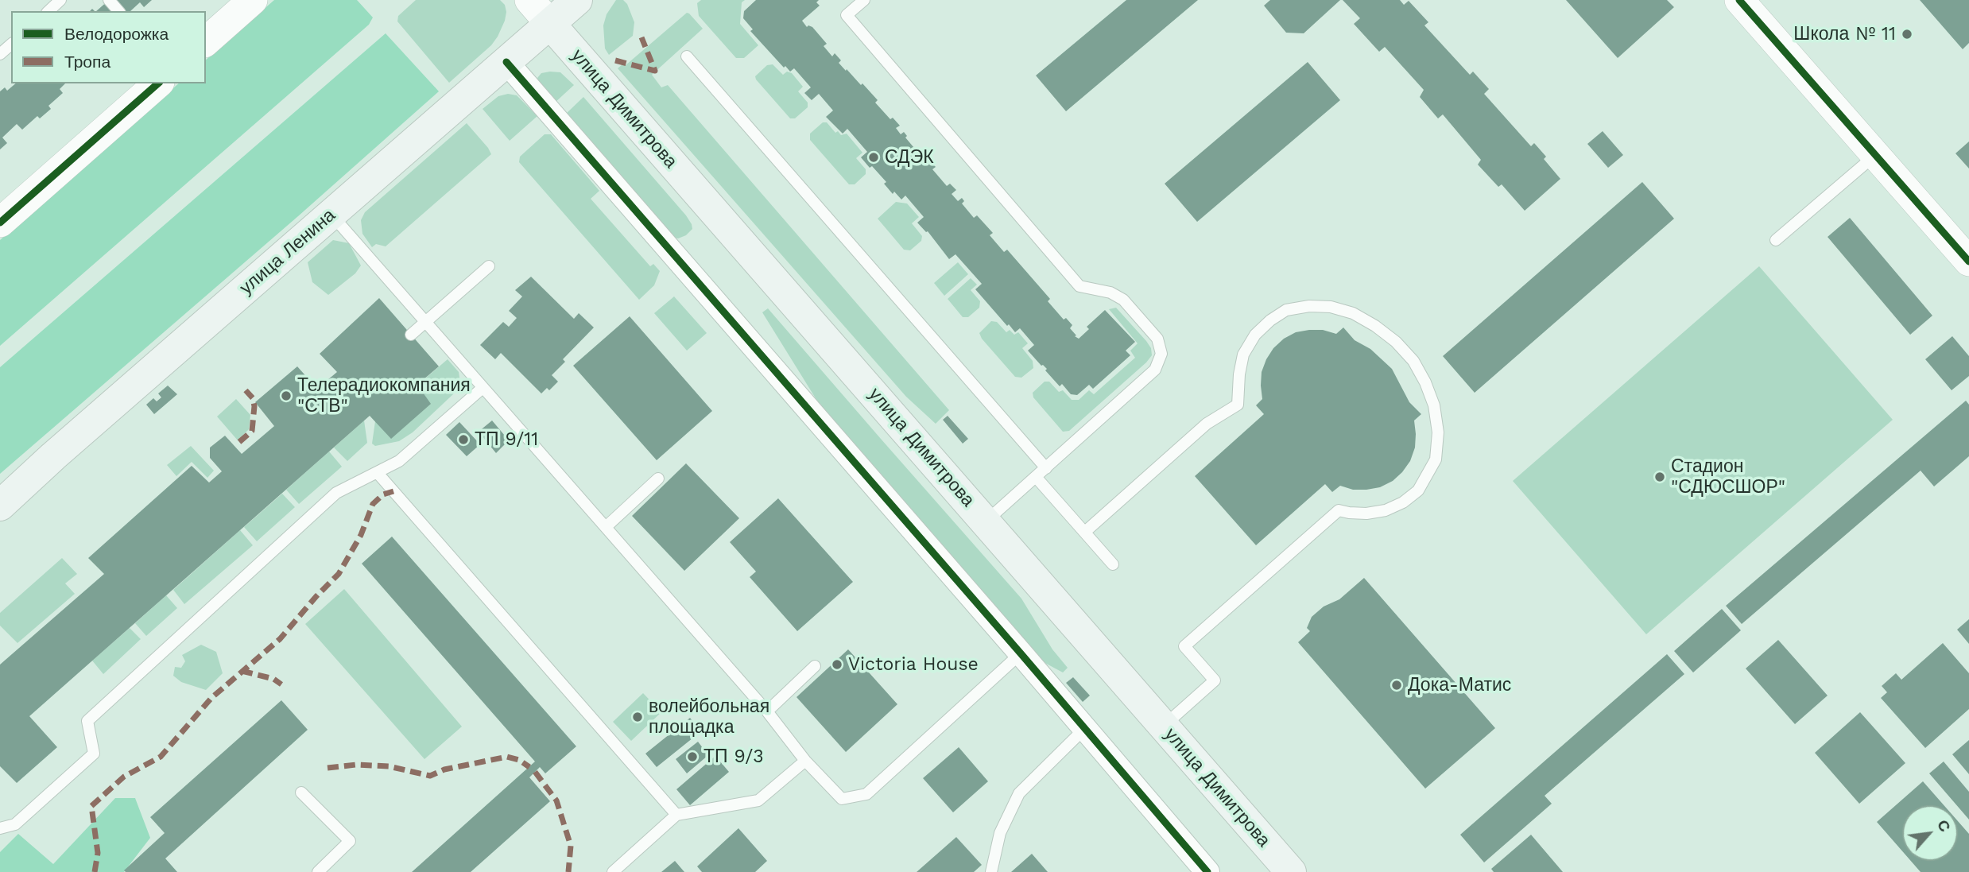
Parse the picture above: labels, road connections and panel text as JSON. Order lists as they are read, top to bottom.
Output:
{
  "streets": {
    "main road": ["улица Димитрова", "улица Ленина"]
  },
  "crossings": [
    ["улица Димитрова", "улица Ленина"]
  ],
  "places": [
    "Школа № 11",
    "СДЭК",
    "Телерадиокомпания \"СТВ\"",
    "ТП 9/11",
    "Стадион \"СДЮСШОР\"",
    "Victoria House",
    "Дока-Матис",
    "волейбольная площадка",
    "ТП 9/3"
  ],
  "legend": ["Велодорожка", "Тропа"],
  "north": "top right"
}
